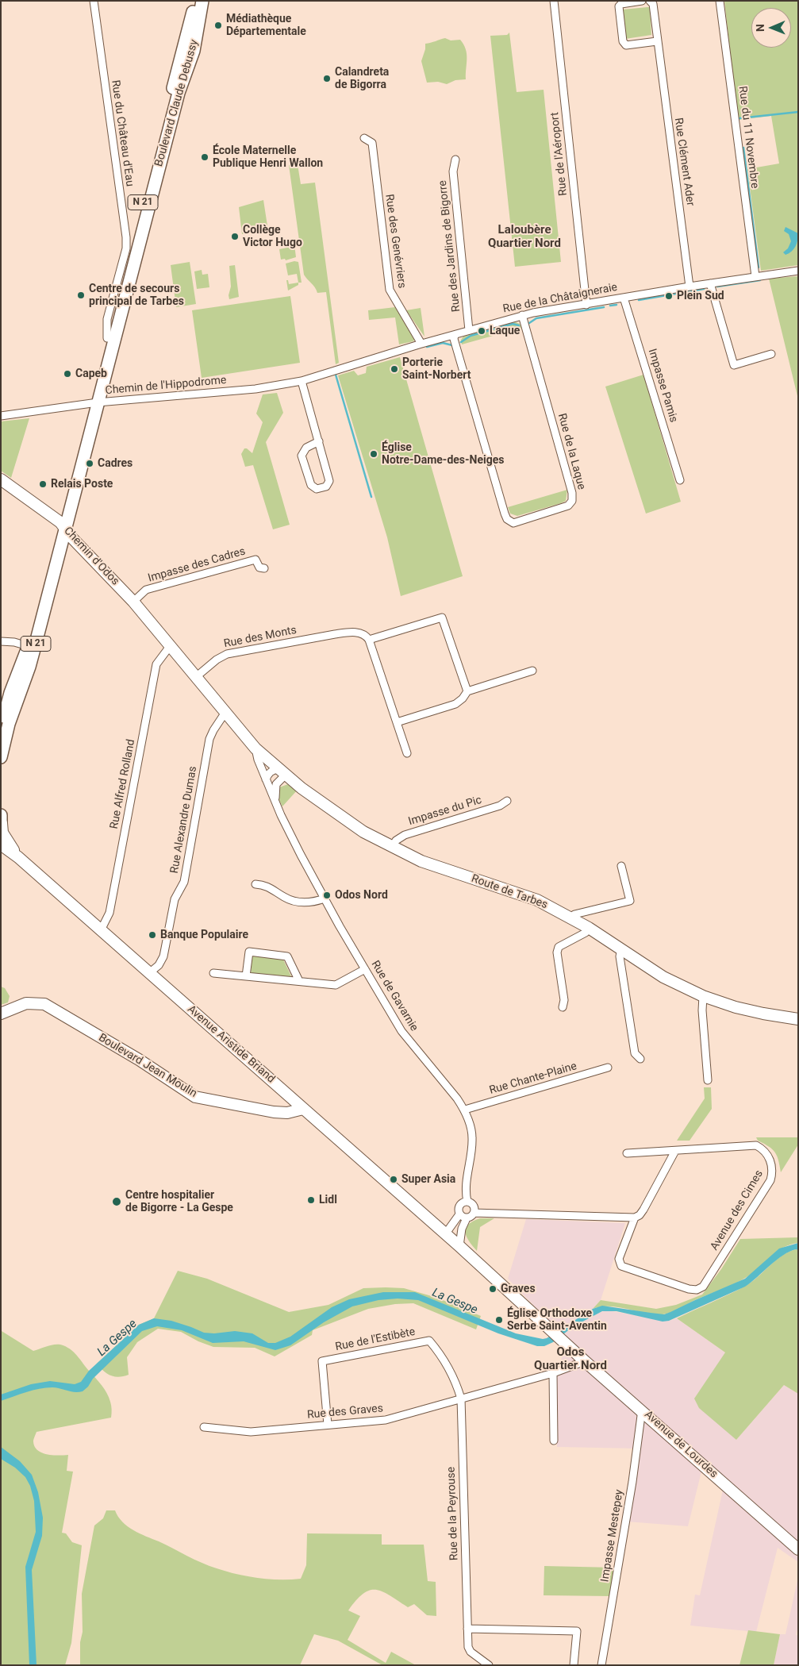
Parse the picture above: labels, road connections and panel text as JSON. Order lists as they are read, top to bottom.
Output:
{
  "streets": {
    "main road": ["Boulevard Claude Debussy", "N 21"],
    "street": [
      "Rue du Château d'Eau",
      "Rue du 11 Novembre",
      "Rue de l'Aéroport",
      "Rue Clément Ader",
      "Rue des Genévriers",
      "Rue des Jardins de Bigorre",
      "Rue de la Châtaigneraie",
      "Chemin de l'Hippodrome",
      "Impasse Pamis",
      "Rue de la Laque",
      "Chemin d'Odos",
      "Impasse des Cadres",
      "Rue des Monts",
      "Rue Alfred Rolland",
      "Impasse du Pic",
      "Rue Alexandre Dumas",
      "Route de Tarbes",
      "Rue de Gavarnie",
      "Avenue Aristide Briand",
      "Boulevard Jean Moulin",
      "Rue Chante-Plaine",
      "Avenue des Cimes",
      "Rue de l'Estibète",
      "Rue des Graves",
      "Avenue de Lourdes",
      "Rue de la Peyrouse",
      "Impasse Mestepey"
    ]
  },
  "crossings": [
    ["Boulevard Claude Debussy", "Rue du Château d'Eau"],
    ["Boulevard Claude Debussy", "Chemin de l'Hippodrome"],
    ["Boulevard Claude Debussy", "Chemin d'Odos"],
    ["Rue du 11 Novembre", "Rue de la Châtaigneraie"],
    ["Rue de l'Aéroport", "Rue de la Châtaigneraie"],
    ["Rue Clément Ader", "Rue de la Châtaigneraie"],
    ["Rue des Genévriers", "Rue de la Châtaigneraie"],
    ["Rue des Jardins de Bigorre", "Rue de la Châtaigneraie"],
    ["Rue de la Châtaigneraie", "Chemin de l'Hippodrome"],
    ["Rue de la Châtaigneraie", "Impasse Pamis"],
    ["Rue de la Châtaigneraie", "Rue de la Laque"],
    ["Chemin d'Odos", "Impasse des Cadres"],
    ["Chemin d'Odos", "Rue des Monts"],
    ["Chemin d'Odos", "Rue Alfred Rolland"],
    ["Chemin d'Odos", "Rue Alexandre Dumas"],
    ["Chemin d'Odos", "Route de Tarbes"],
    ["Rue Alfred Rolland", "Avenue Aristide Briand"],
    ["Impasse du Pic", "Route de Tarbes"],
    ["Rue Alexandre Dumas", "Route de Tarbes"],
    ["Rue Alexandre Dumas", "Avenue Aristide Briand"],
    ["Route de Tarbes", "Rue de Gavarnie"],
    ["Rue de Gavarnie", "Rue Chante-Plaine"],
    ["Avenue Aristide Briand", "Boulevard Jean Moulin"],
    ["Avenue Aristide Briand", "Avenue de Lourdes"],
    ["Rue de l'Estibète", "Rue des Graves"],
    ["Rue de l'Estibète", "Rue de la Peyrouse"],
    ["Rue des Graves", "Avenue de Lourdes"],
    ["Rue des Graves", "Rue de la Peyrouse"],
    ["Avenue de Lourdes", "Impasse Mestepey"]
  ],
  "districts": ["Laloubère Quartier Nord", "Odos Quartier Nord"],
  "water": ["La Gespe"],
  "places": [
    "Médiathèque Départementale",
    "Calandreta de Bigorra",
    "École Maternelle Publique Henri Wallon",
    "Collège Victor Hugo",
    "Centre de secours principal de Tarbes",
    "Plein Sud",
    "Laque",
    "Porterie Saint-Norbert",
    "Capeb",
    "Église Notre-Dame-des-Neiges",
    "Cadres",
    "Relais Poste",
    "Odos Nord",
    "Banque Populaire",
    "Super Asia",
    "Lidl",
    "Centre hospitalier de Bigorre - La Gespe",
    "Graves",
    "Église Orthodoxe Serbe Saint-Aventin"
  ],
  "north": "left"
}
